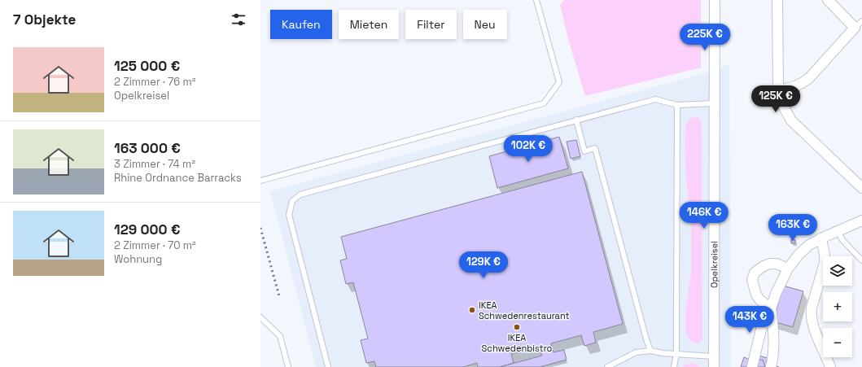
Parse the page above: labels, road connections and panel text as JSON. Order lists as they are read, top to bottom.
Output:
{
  "streets": {
    "street": ["Opelkreisel"]
  },
  "places": ["IKEA Schwedenrestaurant", "IKEA Schwedenbistro"],
  "page": {
    "heading": "7 Objekte",
    "chip": [
      "Kaufen",
      "Mieten",
      "Filter",
      "Neu"
    ],
    "price": [
      "225K €",
      "125K €",
      "102K €",
      "146K €",
      "163K €",
      "129K €",
      "143K €"
    ],
    "list": [
      {
        "name": "125 000 €",
        "note": "2 Zimmer · 76 m² · Opelkreisel"
      },
      {
        "name": "163 000 €",
        "note": "3 Zimmer · 74 m² · Rhine Ordnance Barracks"
      },
      {
        "name": "129 000 €",
        "note": "2 Zimmer · 70 m² · Wohnung"
      }
    ],
    "map_buttons": ["+", "−"]
  }
}
